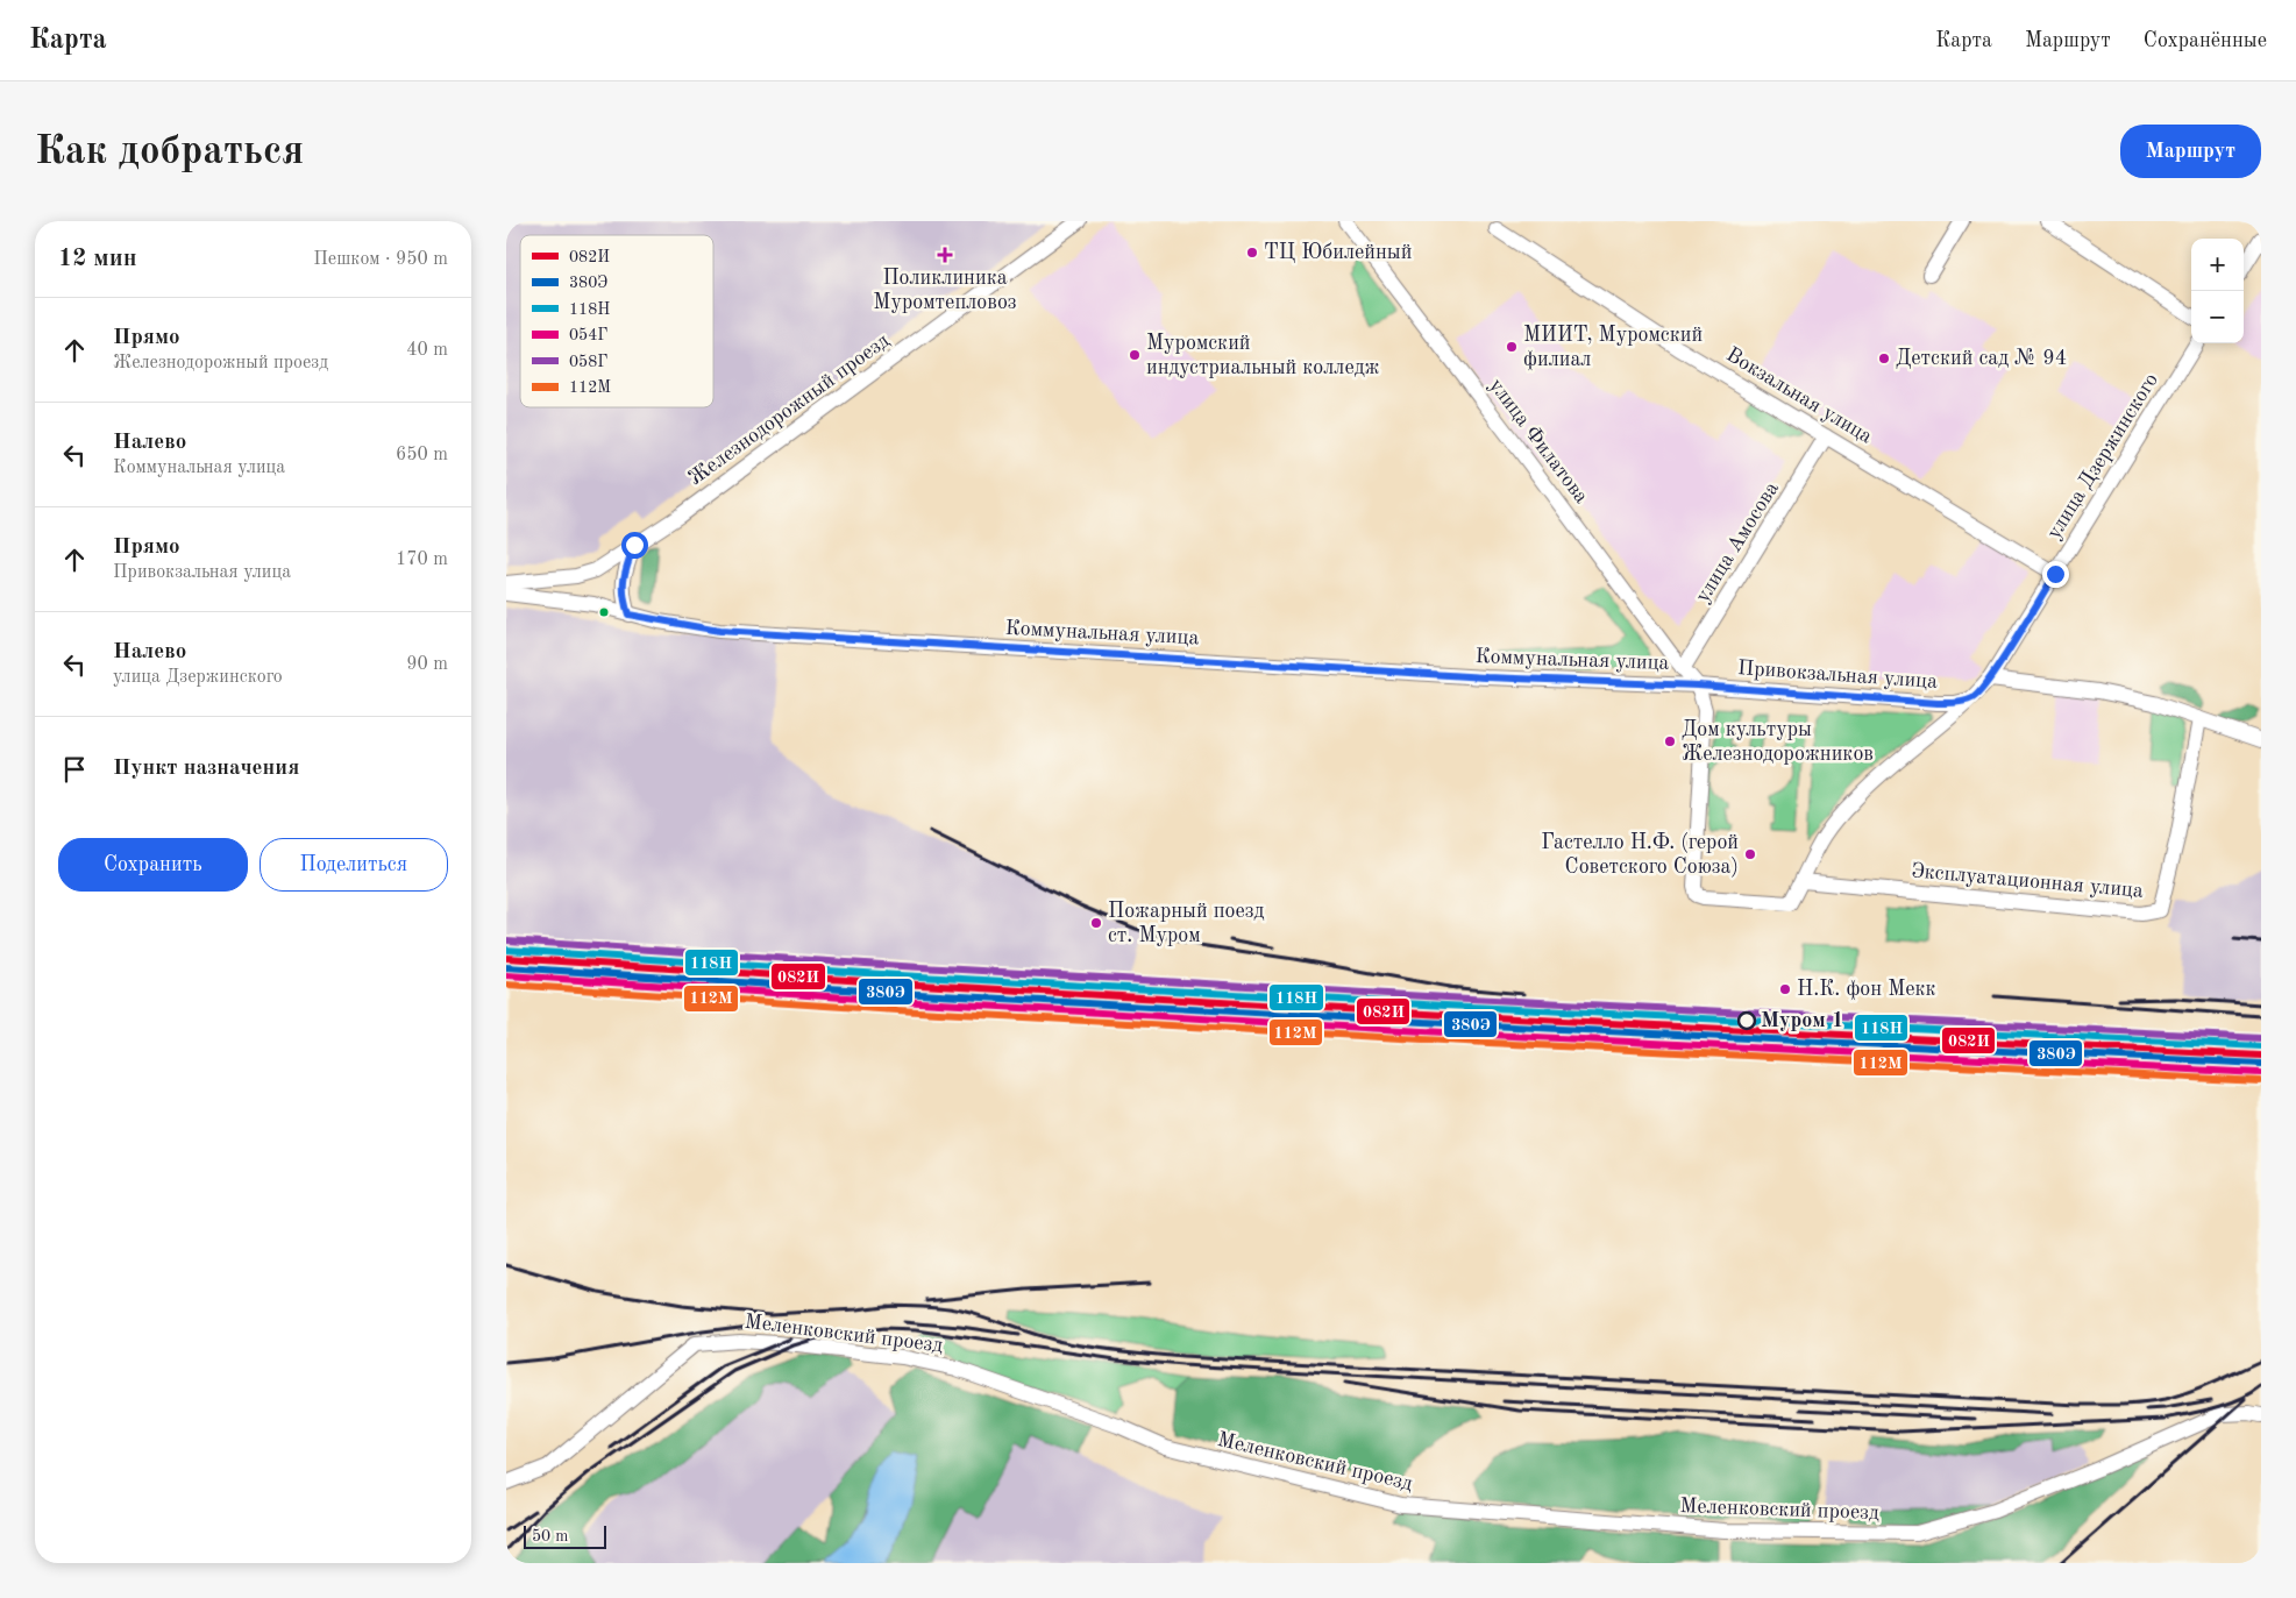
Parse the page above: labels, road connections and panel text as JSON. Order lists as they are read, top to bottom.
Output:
{
  "streets": {
    "street": [
      "Вокзальная улица",
      "Железнодорожный проезд",
      "улица Филатова",
      "улица Дзержинского",
      "улица Амосова",
      "Коммунальная улица",
      "Привокзальная улица",
      "Эксплуатационная улица",
      "Меленковский проезд"
    ]
  },
  "crossings": [
    ["Вокзальная улица", "улица Дзержинского"],
    ["Вокзальная улица", "улица Амосова"],
    ["улица Филатова", "улица Дзержинского"],
    ["улица Филатова", "улица Амосова"],
    ["улица Филатова", "Коммунальная улица"],
    ["улица Филатова", "Привокзальная улица"],
    ["улица Дзержинского", "Коммунальная улица"],
    ["улица Дзержинского", "Привокзальная улица"],
    ["улица Дзержинского", "Эксплуатационная улица"],
    ["Коммунальная улица", "Привокзальная улица"]
  ],
  "places": {
    "other": [
      "ТЦ Юбилейный",
      "МИИТ, Муромский филиал",
      "Муромский индустриальный колледж",
      "Детский сад № 94",
      "Дом культуры Железнодорожников",
      "Гастелло Н.Ф. (герой Советского Союза)",
      "Пожарный поезд ст. Муром",
      "Н.К. фон Мекк",
      "Муром 1"
    ],
    "health": ["Поликлиника Муромтепловоз"]
  },
  "lines": [
    "transit line 058Г",
    "transit line 118Н",
    "transit line 082И",
    "transit line 380Э",
    "transit line 054Г",
    "transit line 112М"
  ],
  "legend": [
    "082И",
    "380Э",
    "118Н",
    "054Г",
    "058Г",
    "112М"
  ],
  "scale_bar": "50 m",
  "page": {
    "header": "Карта",
    "nav": ["Карта", "Маршрут", "Сохранённые"],
    "buttons": [
      "Маршрут",
      ["Сохранить", "Поделиться"]
    ],
    "title": "Как добраться",
    "heading": ["12 мин", "Пешком · 950 m"],
    "map_buttons": ["+", "−"],
    "list": [
      ["Прямо", "Железнодорожный проезд", "40 m"],
      ["Налево", "Коммунальная улица", "650 m"],
      ["Прямо", "Привокзальная улица", "170 m"],
      ["Налево", "улица Дзержинского", "90 m"],
      "Пункт назначения"
    ],
    "scale": "50 m"
  }
}
